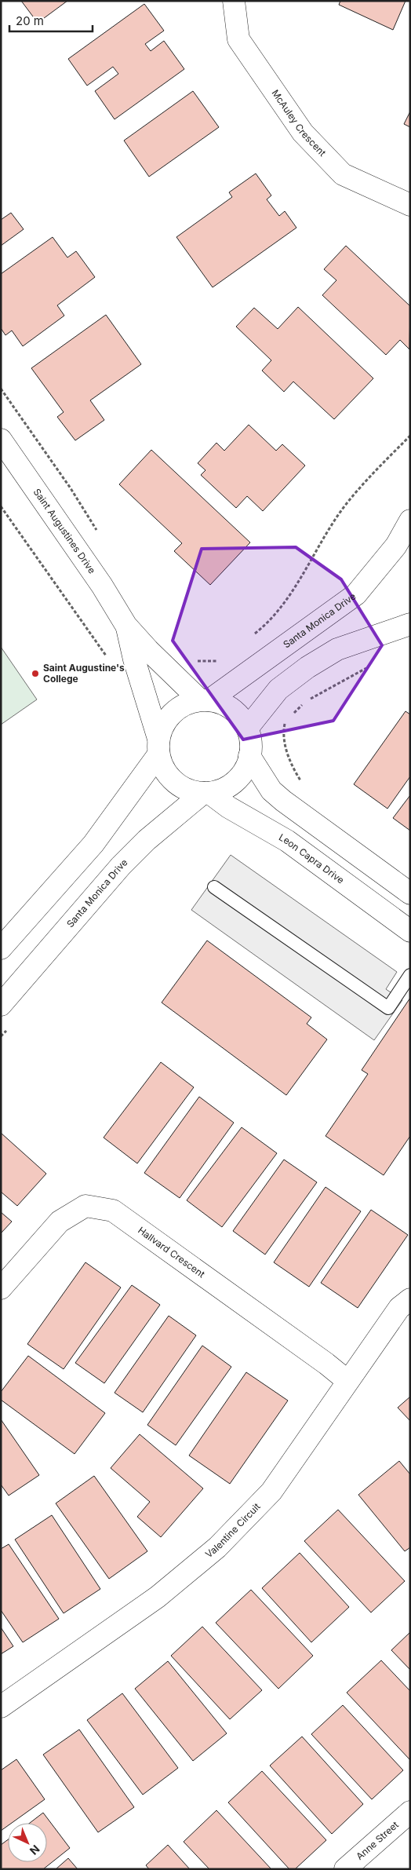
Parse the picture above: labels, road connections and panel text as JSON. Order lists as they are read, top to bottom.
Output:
{
  "streets": {
    "street": [
      "McAuley Crescent",
      "Saint Augustines Drive",
      "Santa Monica Drive",
      "Leon Capra Drive",
      "Hallvard Crescent",
      "Valentine Circuit",
      "Anne Street"
    ]
  },
  "crossings": [
    ["Saint Augustines Drive", "Santa Monica Drive"],
    ["Saint Augustines Drive", "Leon Capra Drive"],
    ["Santa Monica Drive", "Leon Capra Drive"],
    ["Hallvard Crescent", "Valentine Circuit"]
  ],
  "places": ["Saint Augustine's College"],
  "scale_bar": "20 m",
  "north": "bottom right"
}
